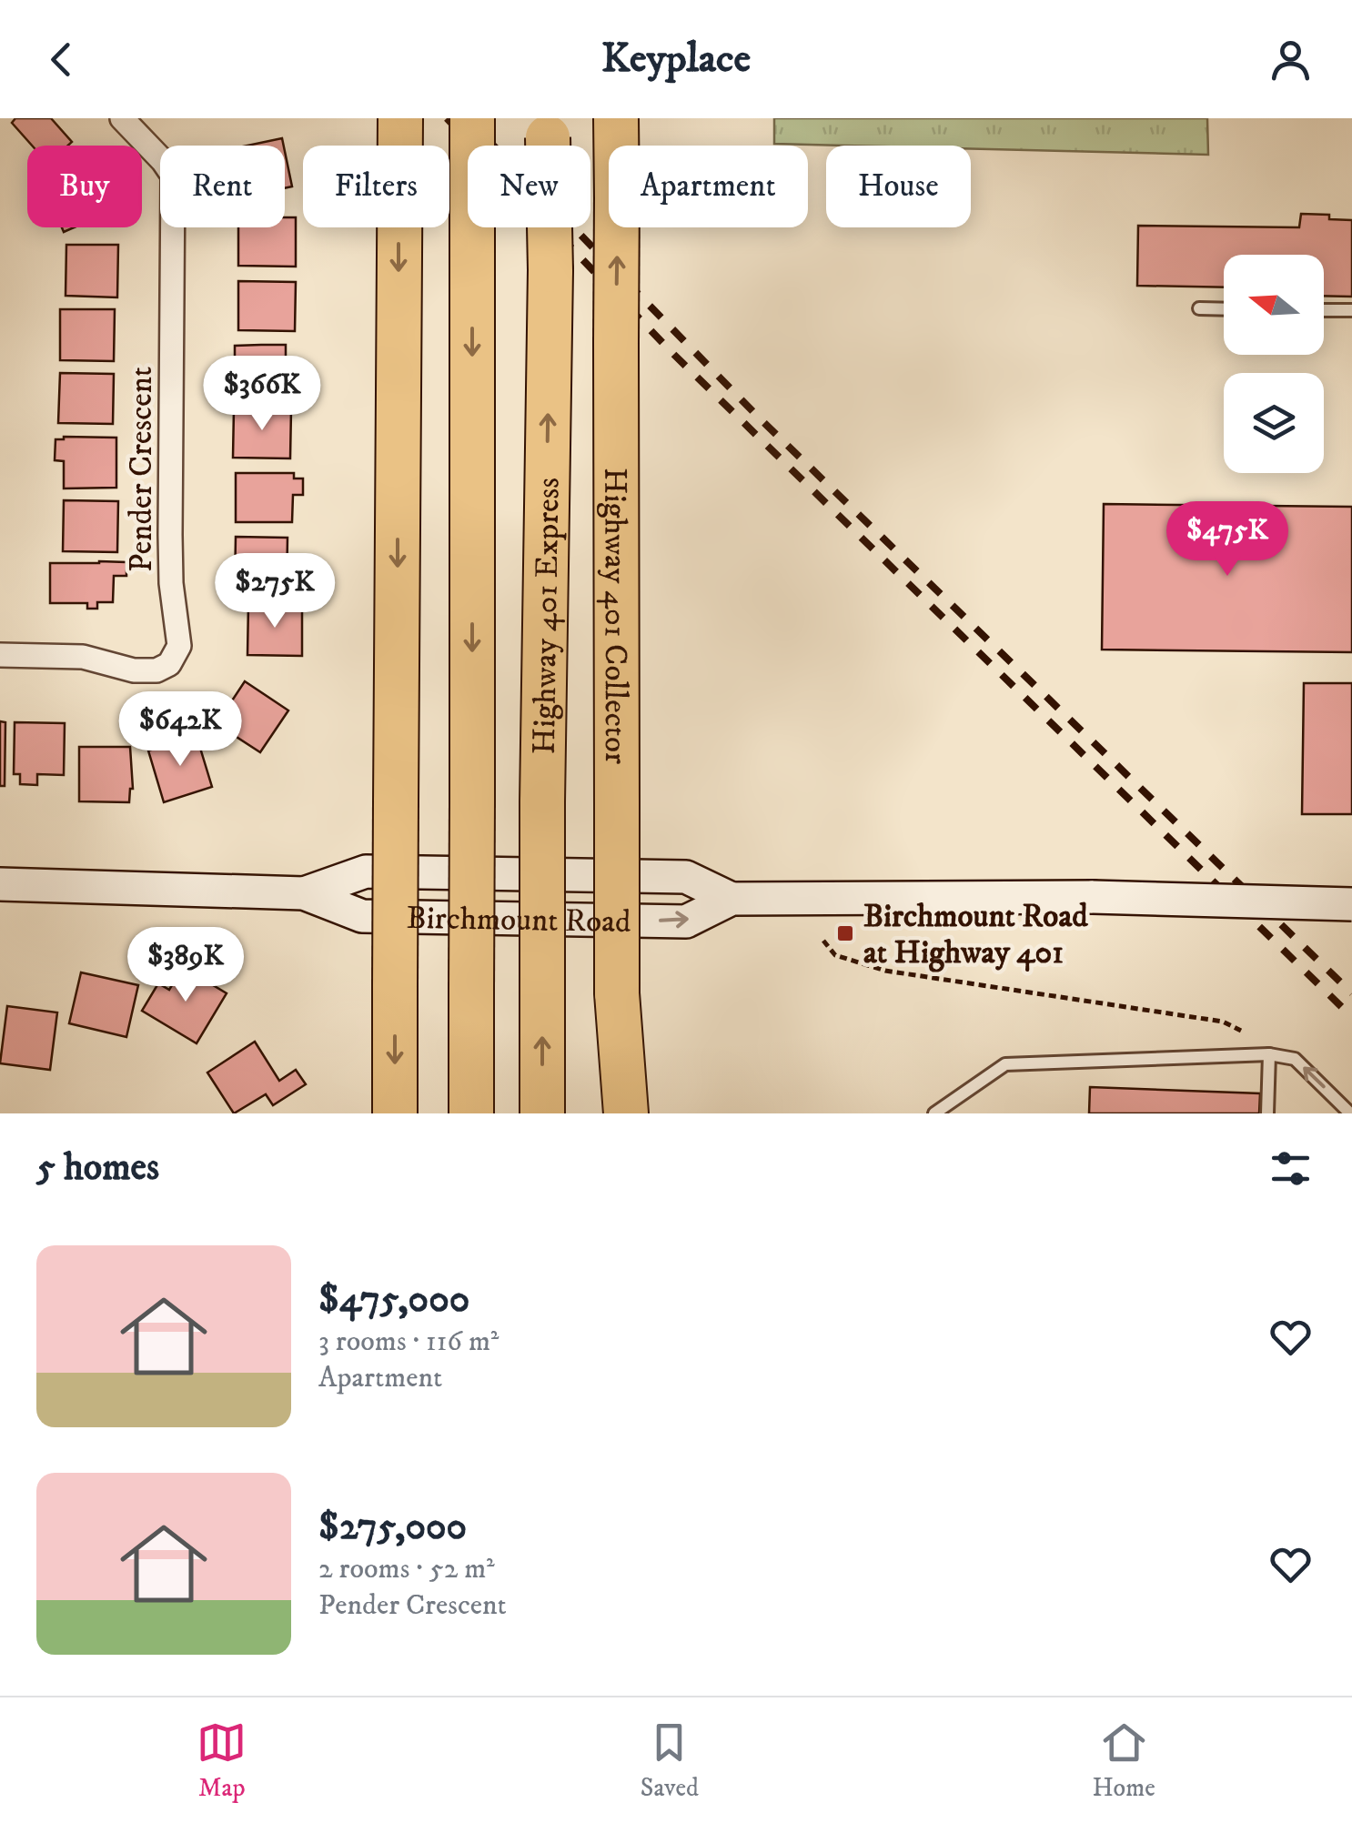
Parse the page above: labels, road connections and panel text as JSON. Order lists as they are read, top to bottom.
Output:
{
  "streets": {
    "highway": ["Highway 401 Express", "Highway 401 Collector"],
    "main road": ["Birchmount Road"],
    "street": ["Pender Crescent"]
  },
  "places": {
    "transit": ["Birchmount Road at Highway 401"]
  },
  "north": "left",
  "page": {
    "header": "Keyplace",
    "chip": [
      "Buy",
      "Rent",
      "Filters",
      "New",
      "Apartment",
      "House"
    ],
    "price": [
      "$366K",
      "$475K",
      "$275K",
      "$642K",
      "$389K"
    ],
    "heading": "5 homes",
    "list": [
      {
        "name": "$475,000",
        "note": "3 rooms · 116 m² · Apartment"
      },
      {
        "name": "$275,000",
        "note": "2 rooms · 52 m² · Pender Crescent"
      }
    ],
    "tabs": ["Map", "Saved", "Home"]
  }
}
